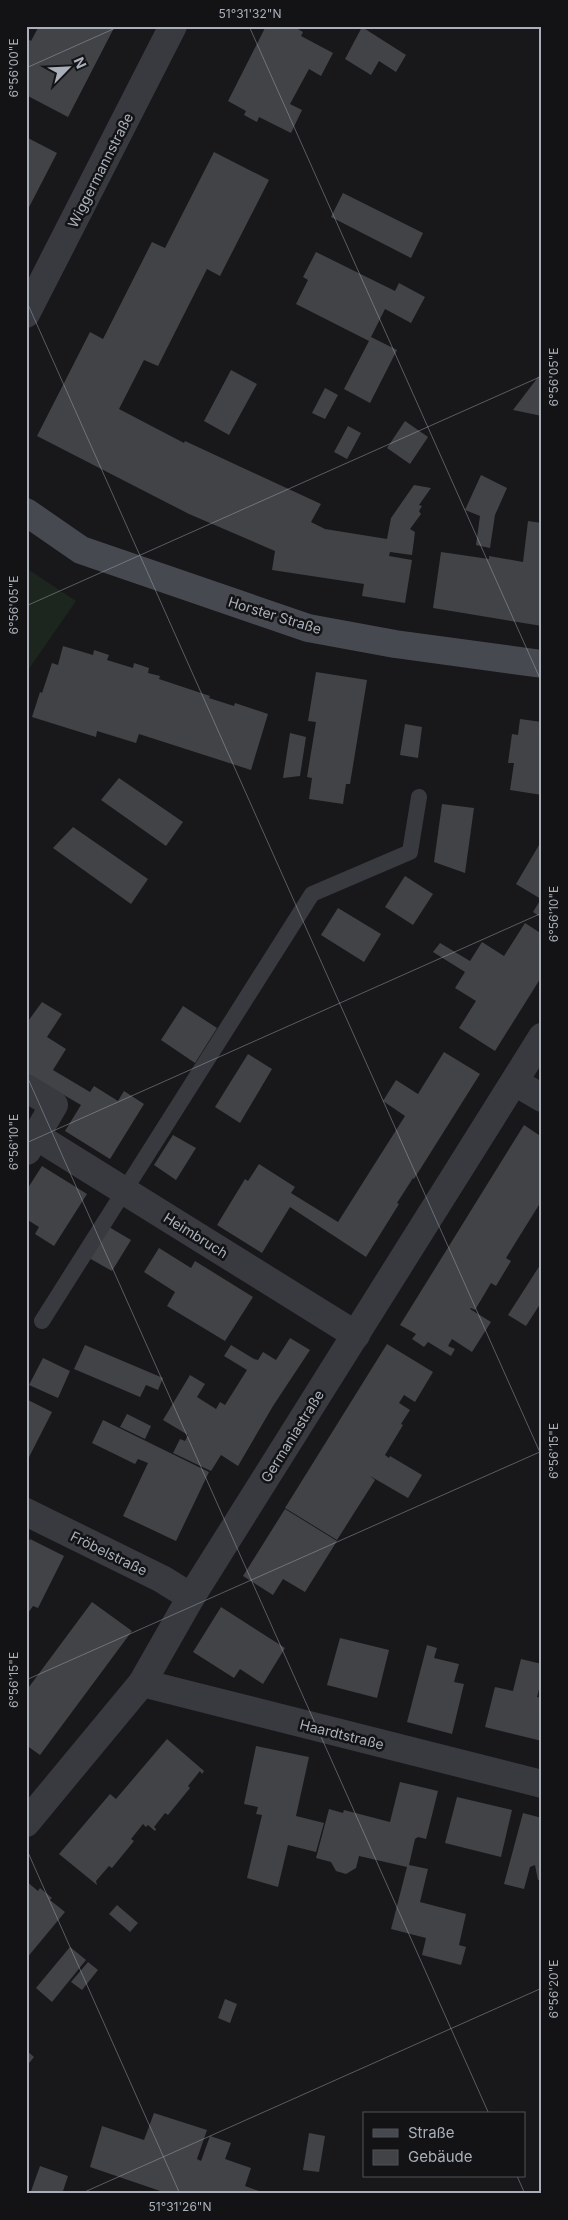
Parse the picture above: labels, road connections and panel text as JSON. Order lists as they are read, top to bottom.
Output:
{
  "streets": {
    "main road": ["Horster Straße"],
    "street": [
      "Wiggermannstraße",
      "Heimbruch",
      "Germaniastraße",
      "Fröbelstraße",
      "Haardtstraße"
    ]
  },
  "crossings": [
    ["Heimbruch", "Germaniastraße"],
    ["Germaniastraße", "Fröbelstraße"],
    ["Germaniastraße", "Haardtstraße"]
  ],
  "legend": ["Straße", "Gebäude"],
  "north": "top right",
  "coordinates": [
    "51°31'32\"N",
    "6°56'00\"E",
    "6°56'05\"E",
    "6°56'10\"E",
    "6°56'15\"E",
    "6°56'20\"E",
    "51°31'26\"N"
  ]
}
